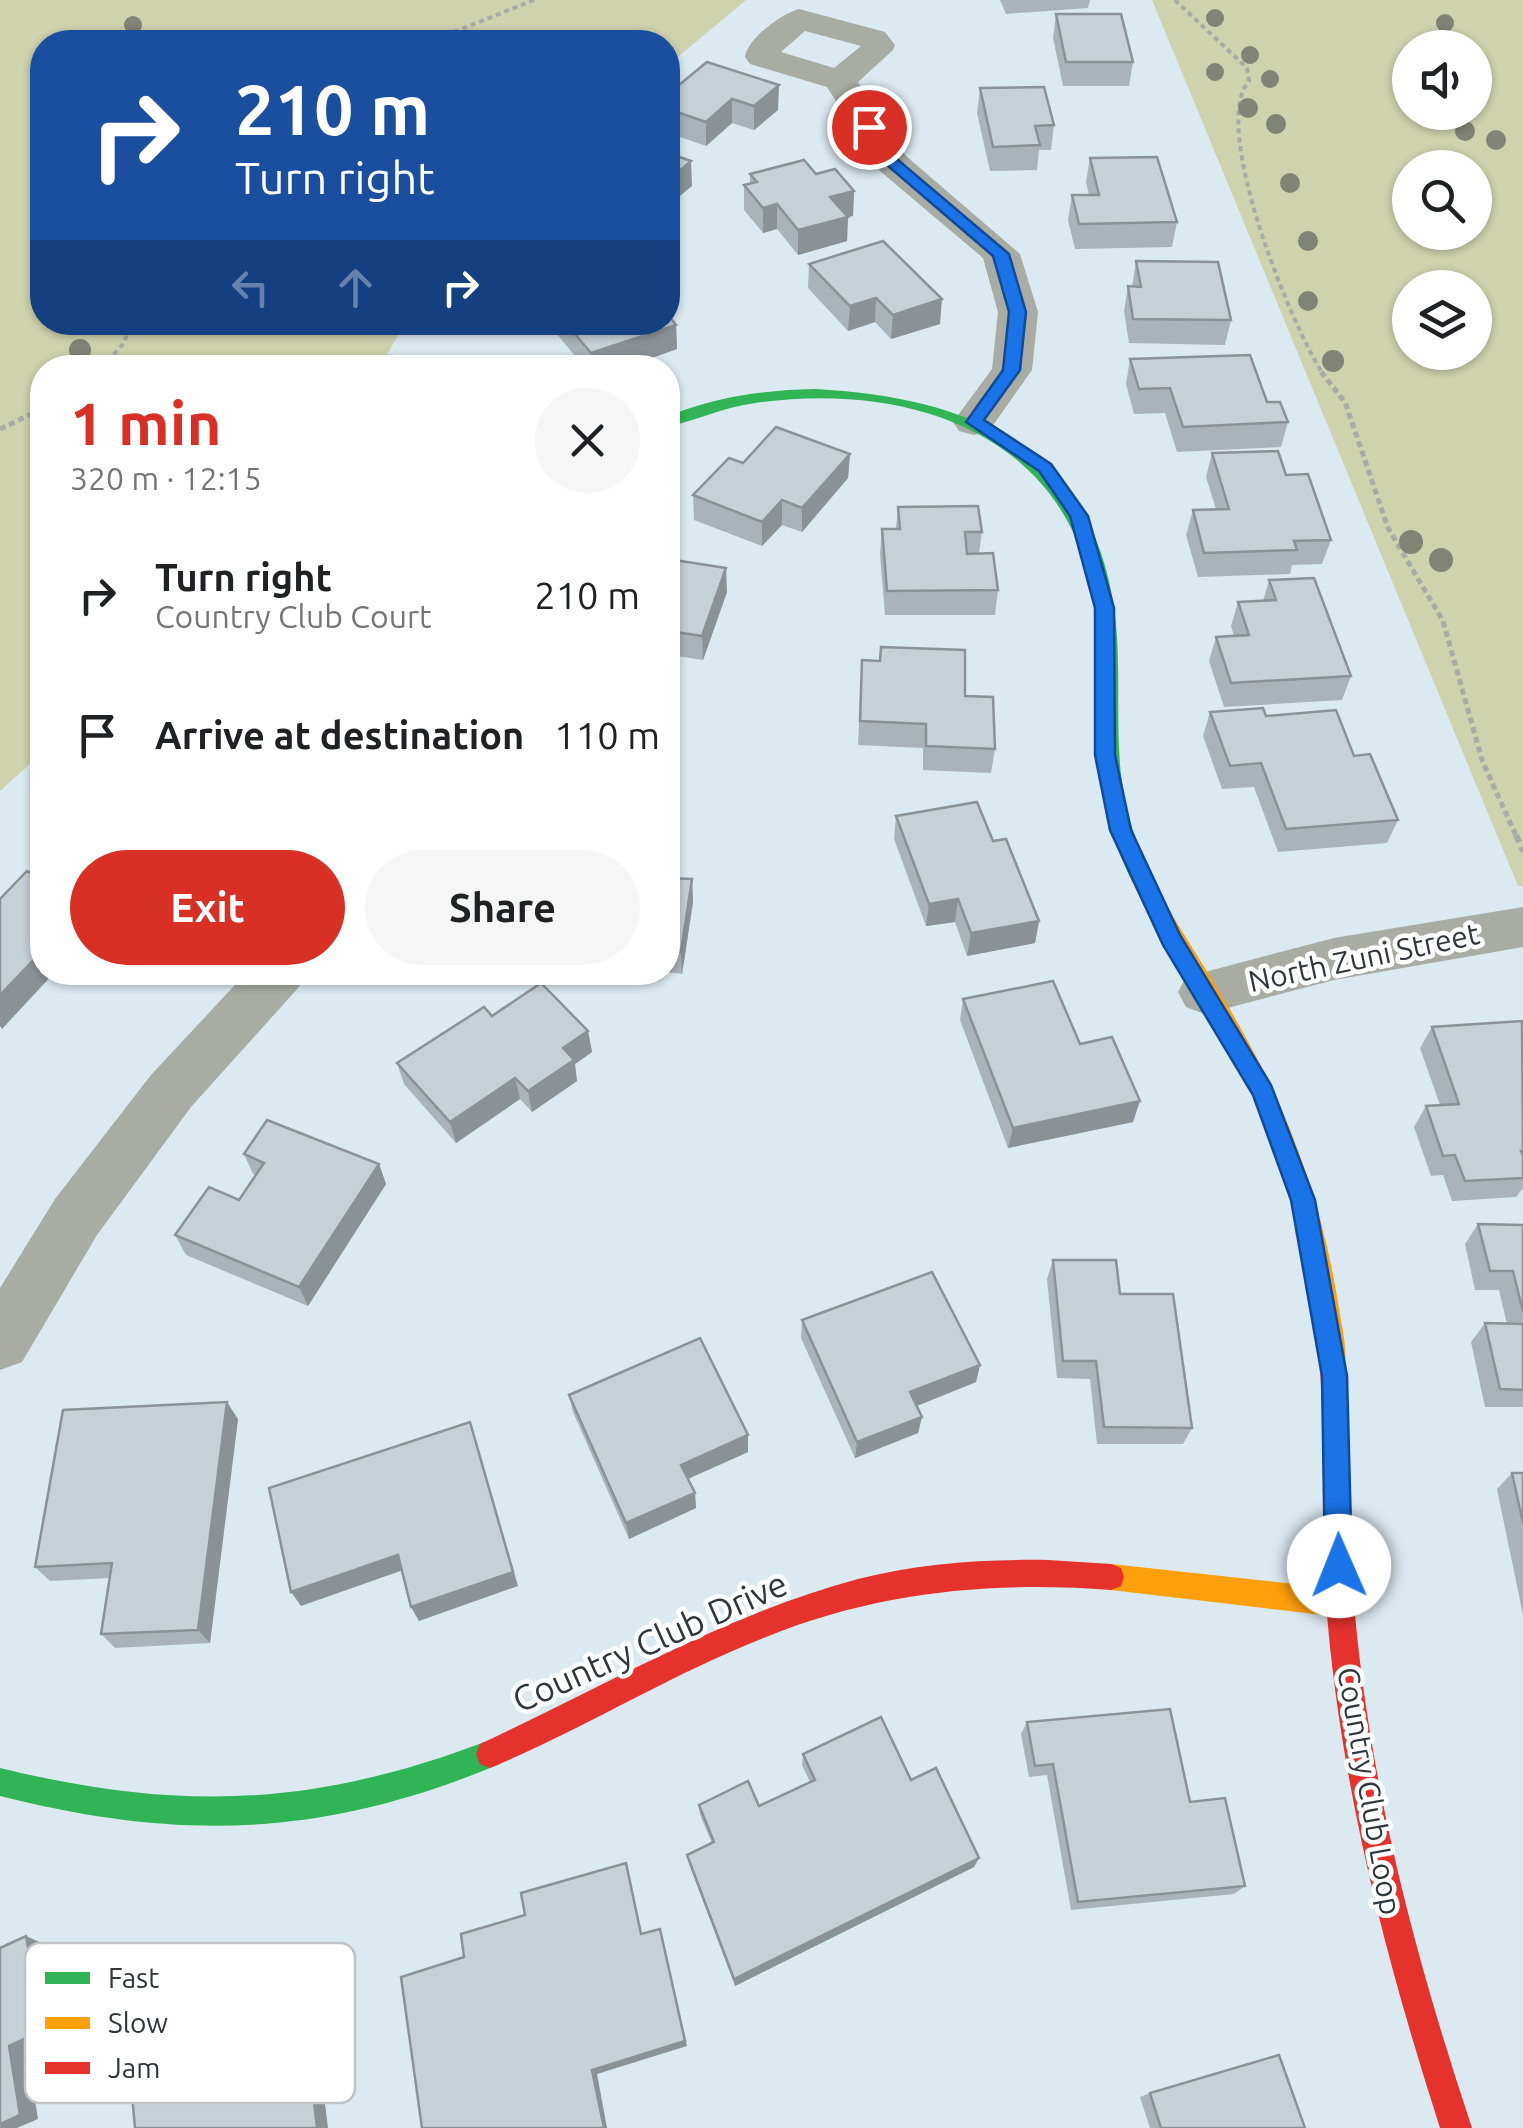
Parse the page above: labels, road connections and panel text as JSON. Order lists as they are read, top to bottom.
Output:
{
  "streets": {
    "street": ["North Zuni Street", "Country Club Drive", "Country Club Loop"]
  },
  "crossings": [
    ["North Zuni Street", "Country Club Loop"],
    ["Country Club Drive", "Country Club Loop"]
  ],
  "legend": ["Fast", "Slow", "Jam"],
  "page": {
    "turn": ["210 m", "Turn right"],
    "heading": ["1 min", "320 m · 12:15"],
    "list": [
      {
        "name": "Turn right",
        "note": "Country Club Court",
        "value": "210 m"
      },
      {
        "name": "Arrive at destination",
        "value": "110 m"
      }
    ],
    "buttons": ["Exit", "Share"]
  }
}
